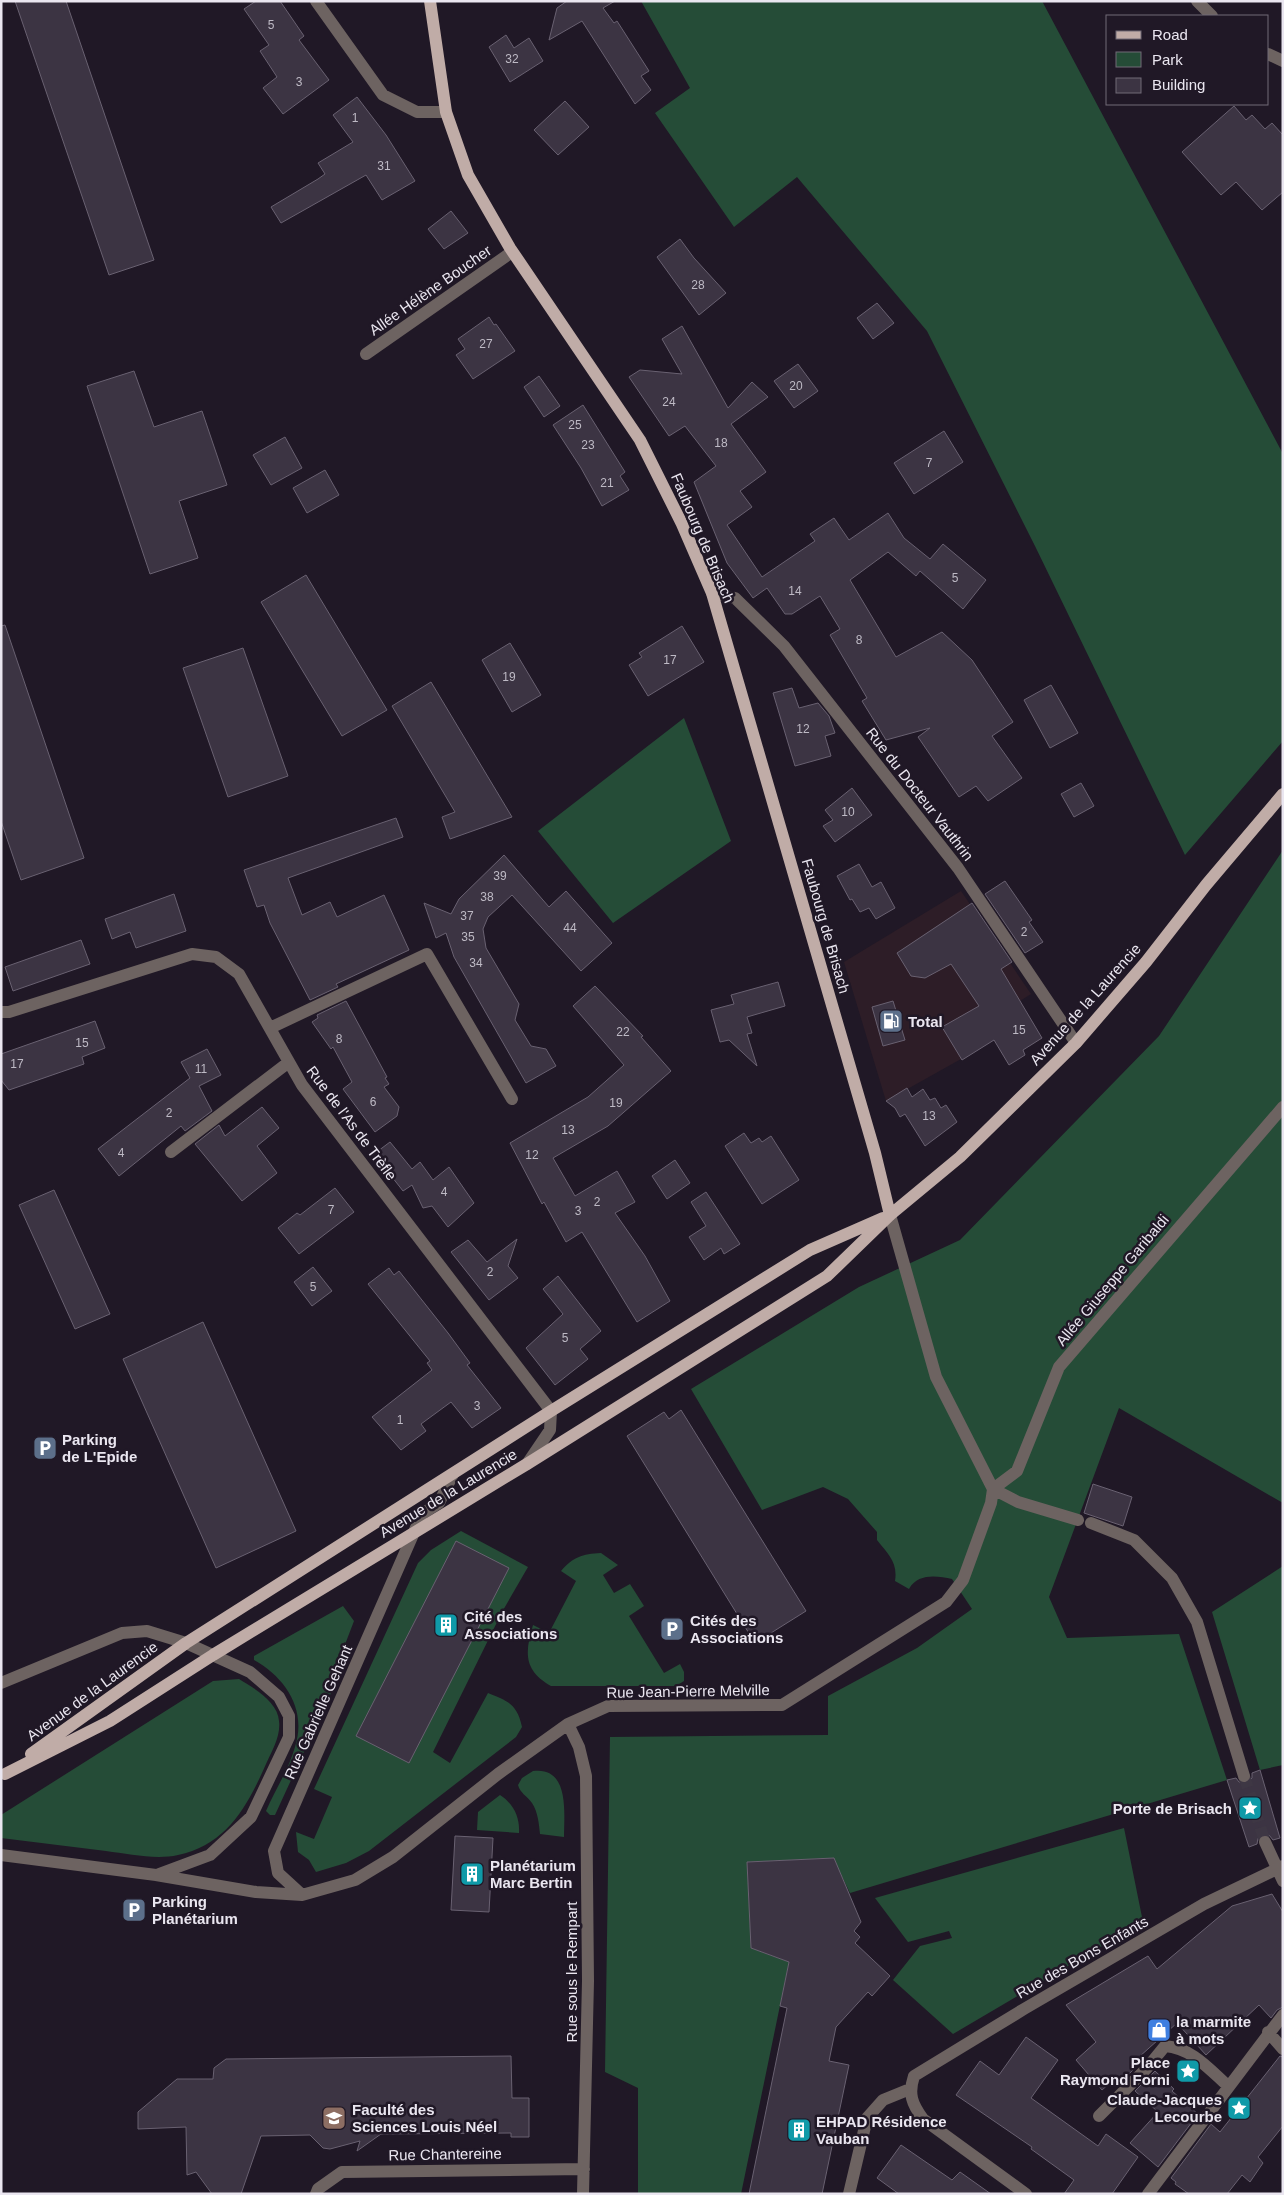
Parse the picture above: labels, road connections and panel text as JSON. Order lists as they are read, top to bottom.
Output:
{
  "streets": {
    "main road": ["Faubourg de Brisach", "Avenue de la Laurencie"],
    "street": [
      "Allée Hélène Boucher",
      "Rue du Docteur Vauthrin",
      "Rue de l'As de Trèfle",
      "Allée Giuseppe Garibaldi",
      "Rue Jean-Pierre Melville",
      "Rue Gabrielle Gehant",
      "Rue des Bons Enfants",
      "Rue sous le Rempart",
      "Rue Chantereine"
    ]
  },
  "crossings": [
    ["Allée Hélène Boucher", "Faubourg de Brisach"],
    ["Faubourg de Brisach", "Rue du Docteur Vauthrin"],
    ["Faubourg de Brisach", "Avenue de la Laurencie"],
    ["Rue du Docteur Vauthrin", "Avenue de la Laurencie"],
    ["Avenue de la Laurencie", "Rue de l'As de Trèfle"],
    ["Avenue de la Laurencie", "Rue Gabrielle Gehant"],
    ["Allée Giuseppe Garibaldi", "Rue Jean-Pierre Melville"],
    ["Rue Jean-Pierre Melville", "Rue Gabrielle Gehant"],
    ["Rue Jean-Pierre Melville", "Rue sous le Rempart"],
    ["Rue sous le Rempart", "Rue Chantereine"]
  ],
  "places": {
    "fuel station": ["Total"],
    "parking": ["Parking de L'Epide", "Cités des Associations", "Parking Planétarium"],
    "building": ["Cité des Associations", "Planétarium Marc Bertin", "EHPAD Résidence Vauban"],
    "place": ["Porte de Brisach", "Place Raymond Forni", "Claude-Jacques Lecourbe"],
    "shop": ["la marmite à mots"],
    "school or university": ["Faculté des Sciences Louis Néel"]
  },
  "house_numbers": [
    "5",
    "32",
    "3",
    "1",
    "31",
    "28",
    "27",
    "20",
    "24",
    "25",
    "18",
    "23",
    "7",
    "21",
    "5",
    "14",
    "8",
    "17",
    "19",
    "12",
    "10",
    "39",
    "38",
    "37",
    "44",
    "2",
    "35",
    "34",
    "15",
    "22",
    "8",
    "15",
    "17",
    "11",
    "6",
    "19",
    "2",
    "13",
    "13",
    "4",
    "12",
    "4",
    "2",
    "7",
    "3",
    "2",
    "5",
    "5",
    "3",
    "1"
  ],
  "legend": ["Road", "Park", "Building"]
}
